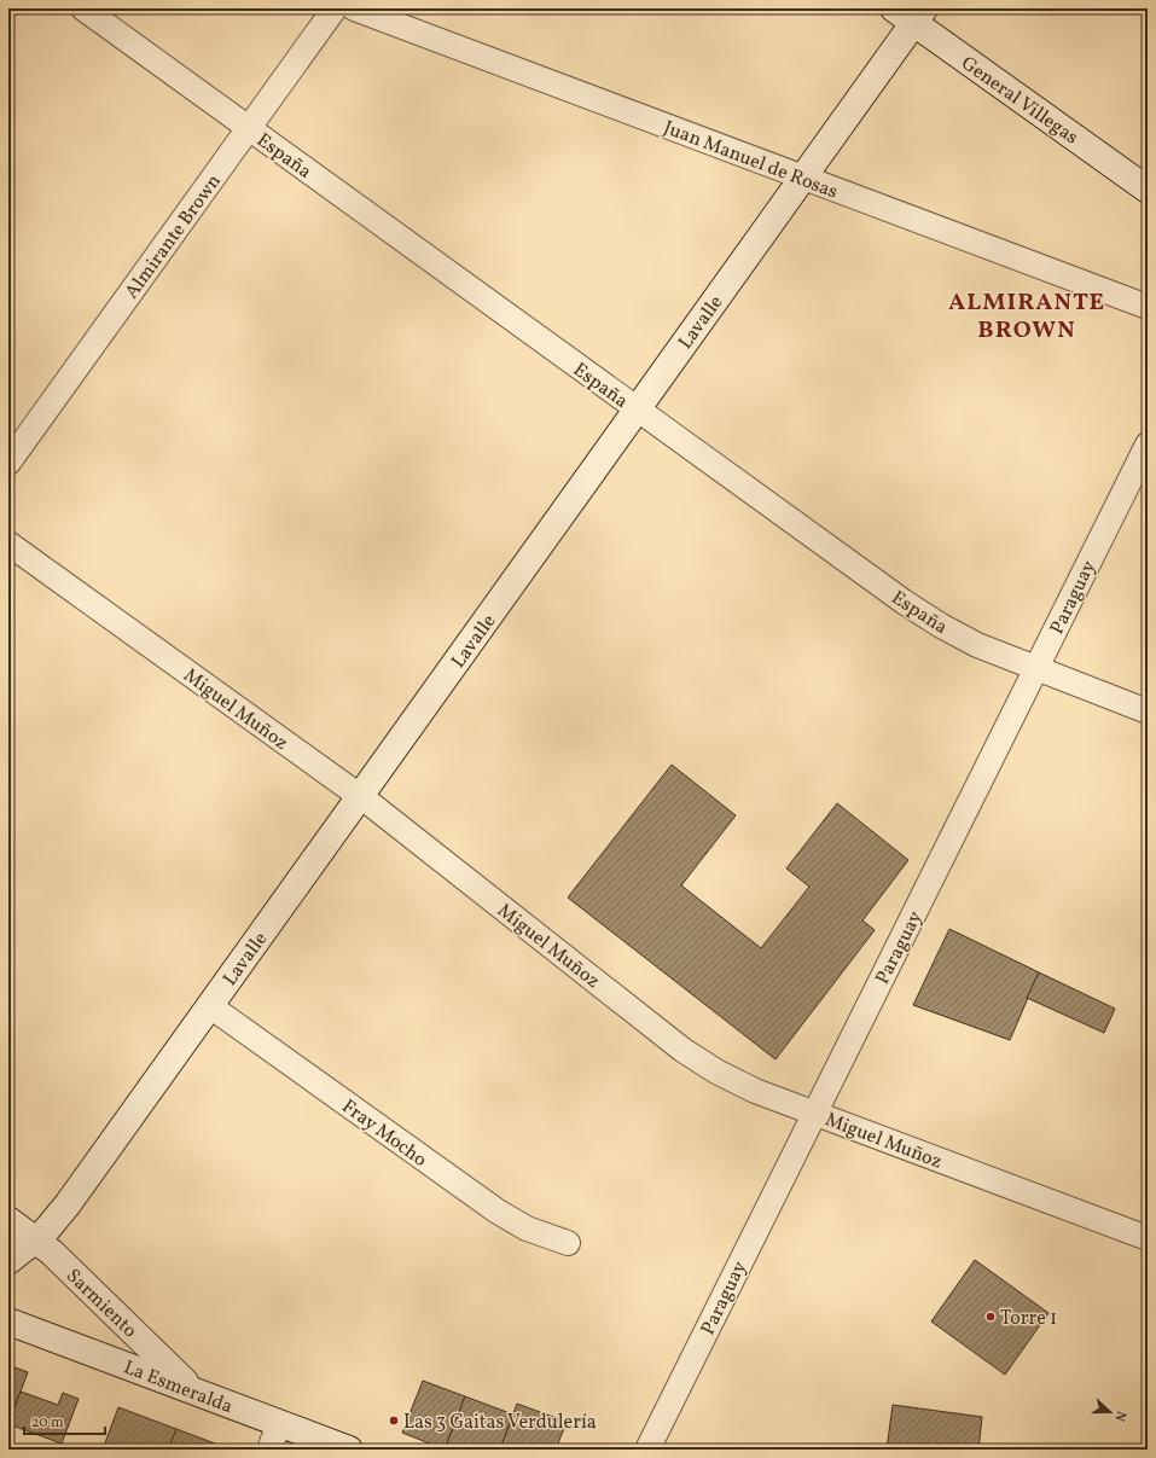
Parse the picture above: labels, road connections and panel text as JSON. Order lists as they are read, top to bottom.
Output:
{
  "streets": {
    "street": [
      "General Villegas",
      "España",
      "Juan Manuel de Rosas",
      "Almirante Brown",
      "Lavalle",
      "Paraguay",
      "Miguel Muñoz",
      "Fray Mocho",
      "Sarmiento",
      "La Esmeralda"
    ]
  },
  "crossings": [
    ["General Villegas", "Lavalle"],
    ["España", "Almirante Brown"],
    ["España", "Lavalle"],
    ["España", "Paraguay"],
    ["Juan Manuel de Rosas", "Lavalle"],
    ["Lavalle", "Miguel Muñoz"],
    ["Lavalle", "Fray Mocho"],
    ["Lavalle", "Sarmiento"],
    ["Paraguay", "Miguel Muñoz"],
    ["Sarmiento", "La Esmeralda"]
  ],
  "districts": ["ALMIRANTE BROWN"],
  "places": ["Torre 1", "Las 3 Gaitas Verdulería"],
  "scale_bar": "20 m",
  "north": "right"
}
